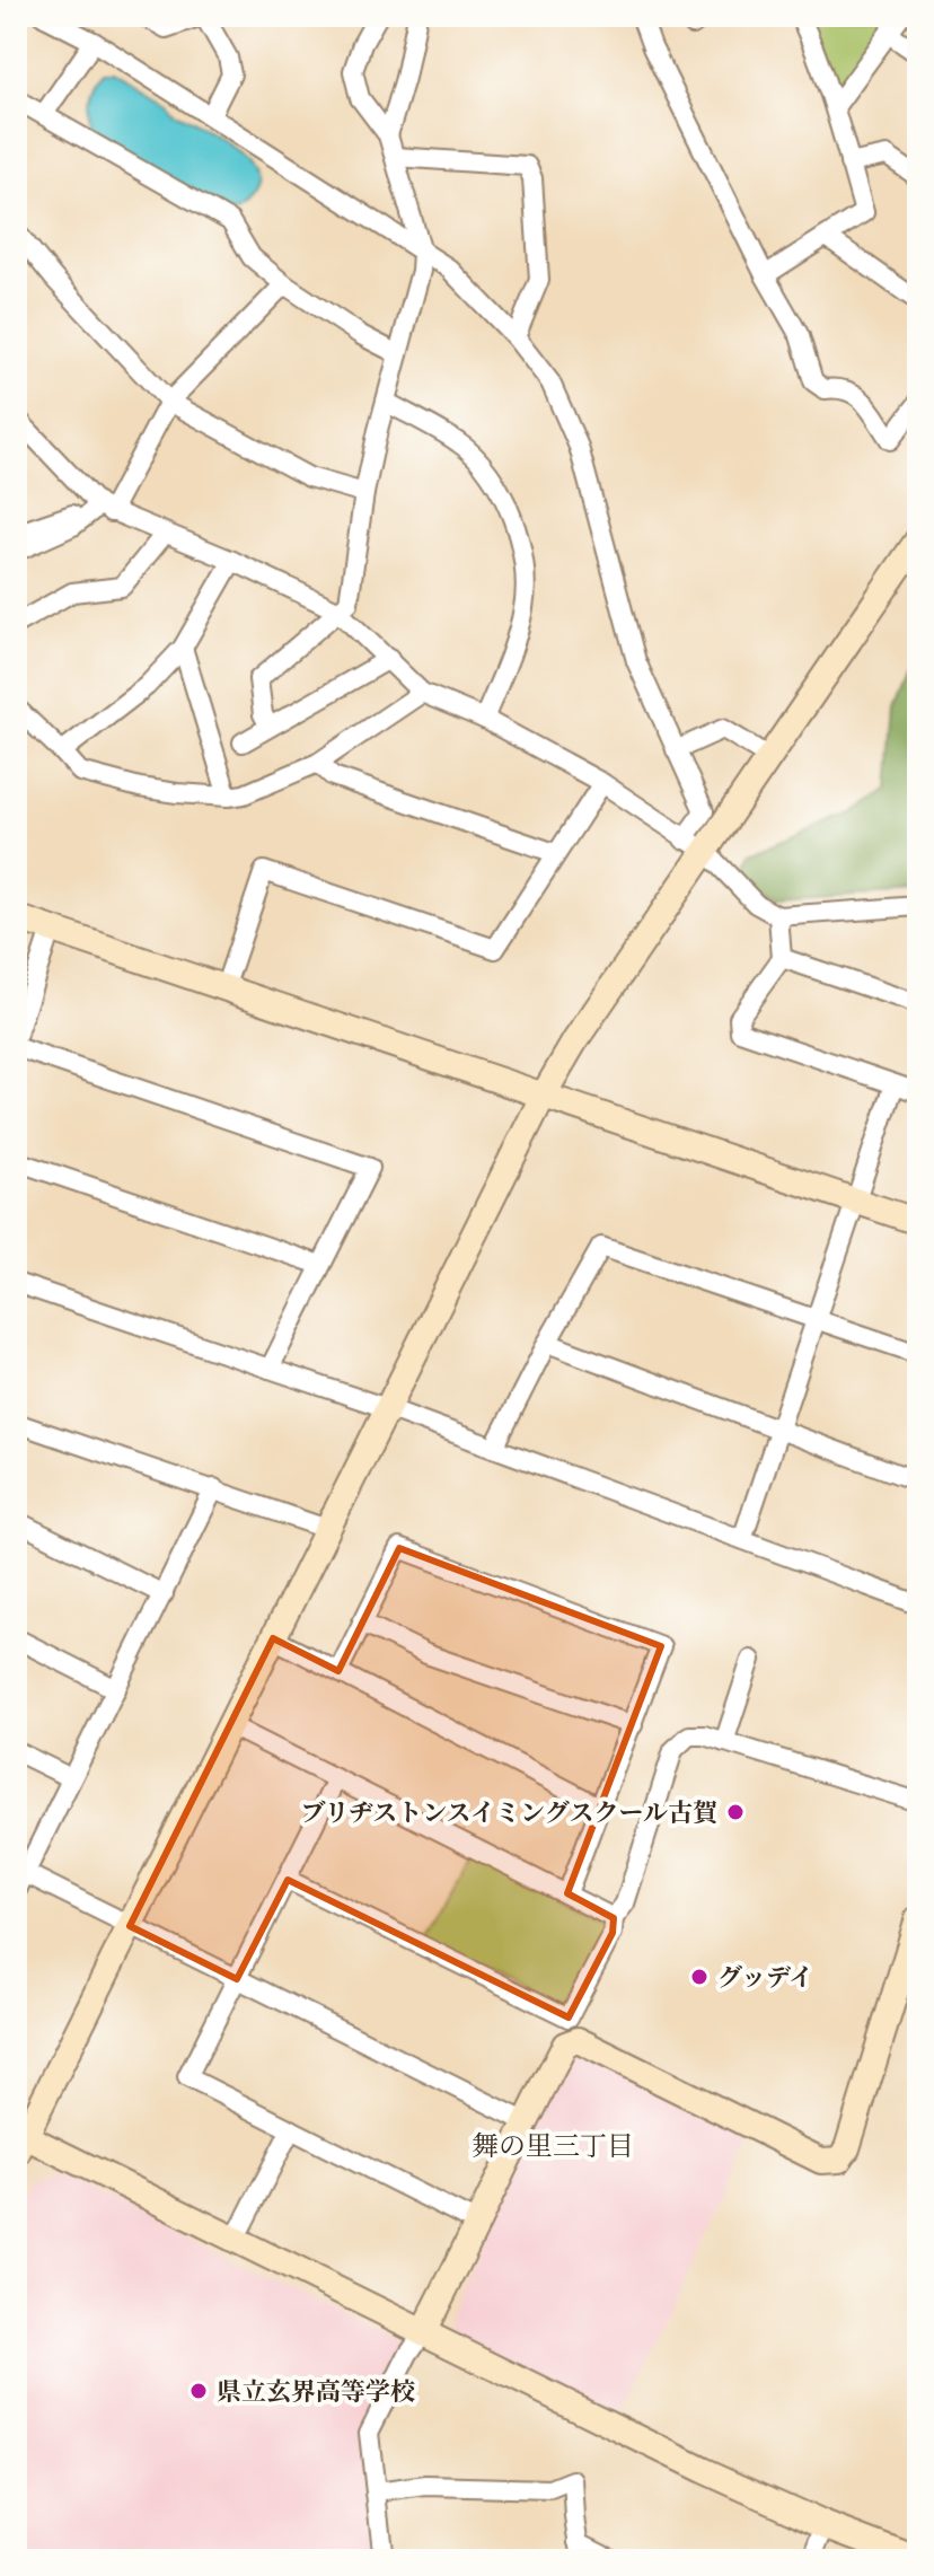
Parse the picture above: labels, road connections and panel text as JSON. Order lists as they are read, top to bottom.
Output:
{
  "districts": ["舞の里三丁目"],
  "places": ["ブリヂストンスイミングスクール古賀", "グッデイ", "県立玄界高等学校"]
}
